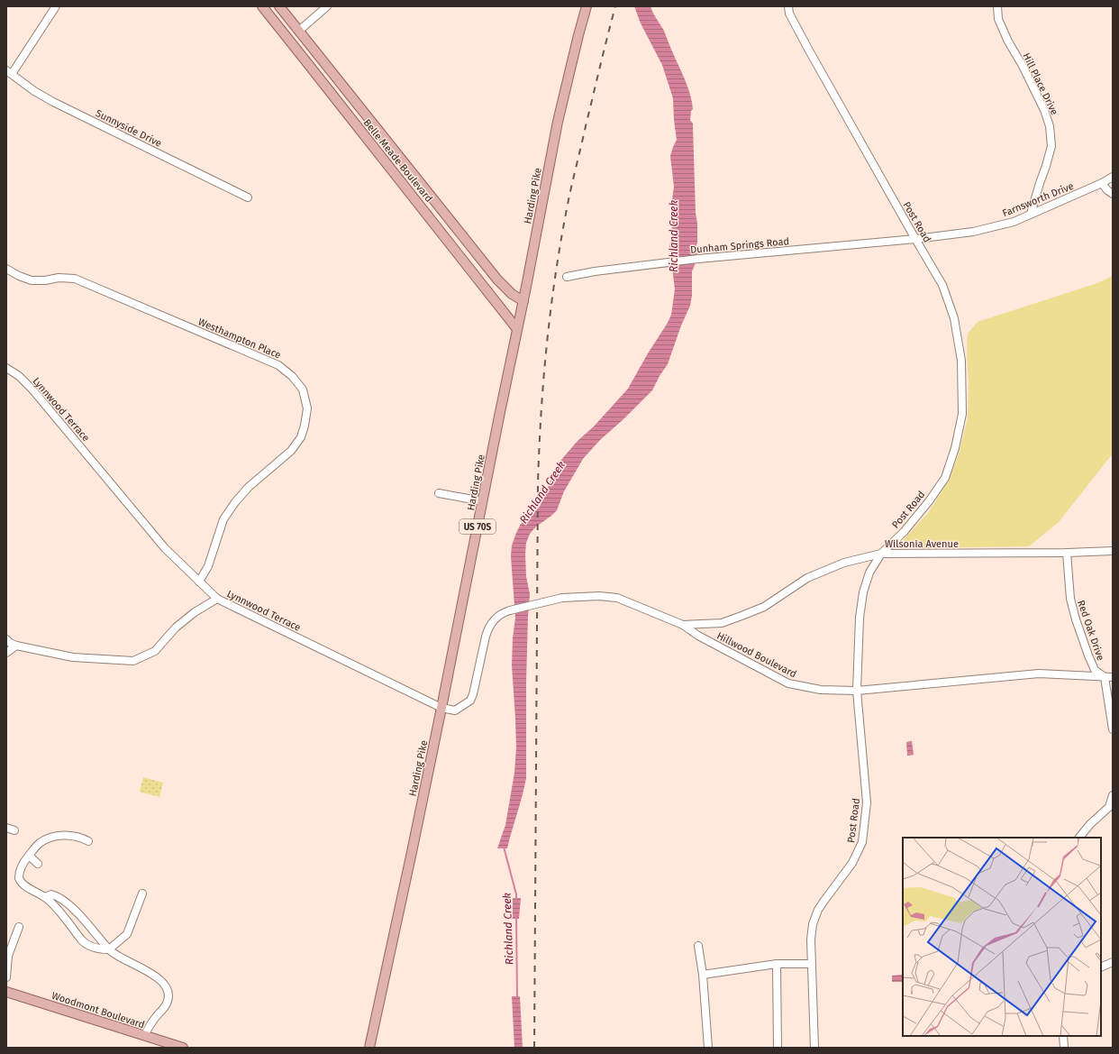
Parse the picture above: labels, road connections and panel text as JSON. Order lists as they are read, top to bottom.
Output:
{
  "streets": {
    "main road": [
      "Belle Meade Boulevard",
      "Harding Pike",
      "US 70S",
      "Woodmont Boulevard"
    ],
    "street": [
      "Hill Place Drive",
      "Sunnyside Drive",
      "Farnsworth Drive",
      "Post Road",
      "Dunham Springs Road",
      "Westhampton Place",
      "Lynnwood Terrace",
      "Wilsonia Avenue",
      "Red Oak Drive",
      "Hillwood Boulevard"
    ]
  },
  "crossings": [
    ["Hill Place Drive", "Farnsworth Drive"],
    ["Belle Meade Boulevard", "Harding Pike"],
    ["Harding Pike", "Lynnwood Terrace"],
    ["Farnsworth Drive", "Post Road"],
    ["Farnsworth Drive", "Dunham Springs Road"],
    ["Post Road", "Dunham Springs Road"],
    ["Post Road", "Wilsonia Avenue"],
    ["Post Road", "Hillwood Boulevard"],
    ["Westhampton Place", "Lynnwood Terrace"],
    ["Lynnwood Terrace", "Hillwood Boulevard"],
    ["Wilsonia Avenue", "Red Oak Drive"],
    ["Wilsonia Avenue", "Hillwood Boulevard"],
    ["Red Oak Drive", "Hillwood Boulevard"]
  ],
  "water": ["Richland Creek"]
}
